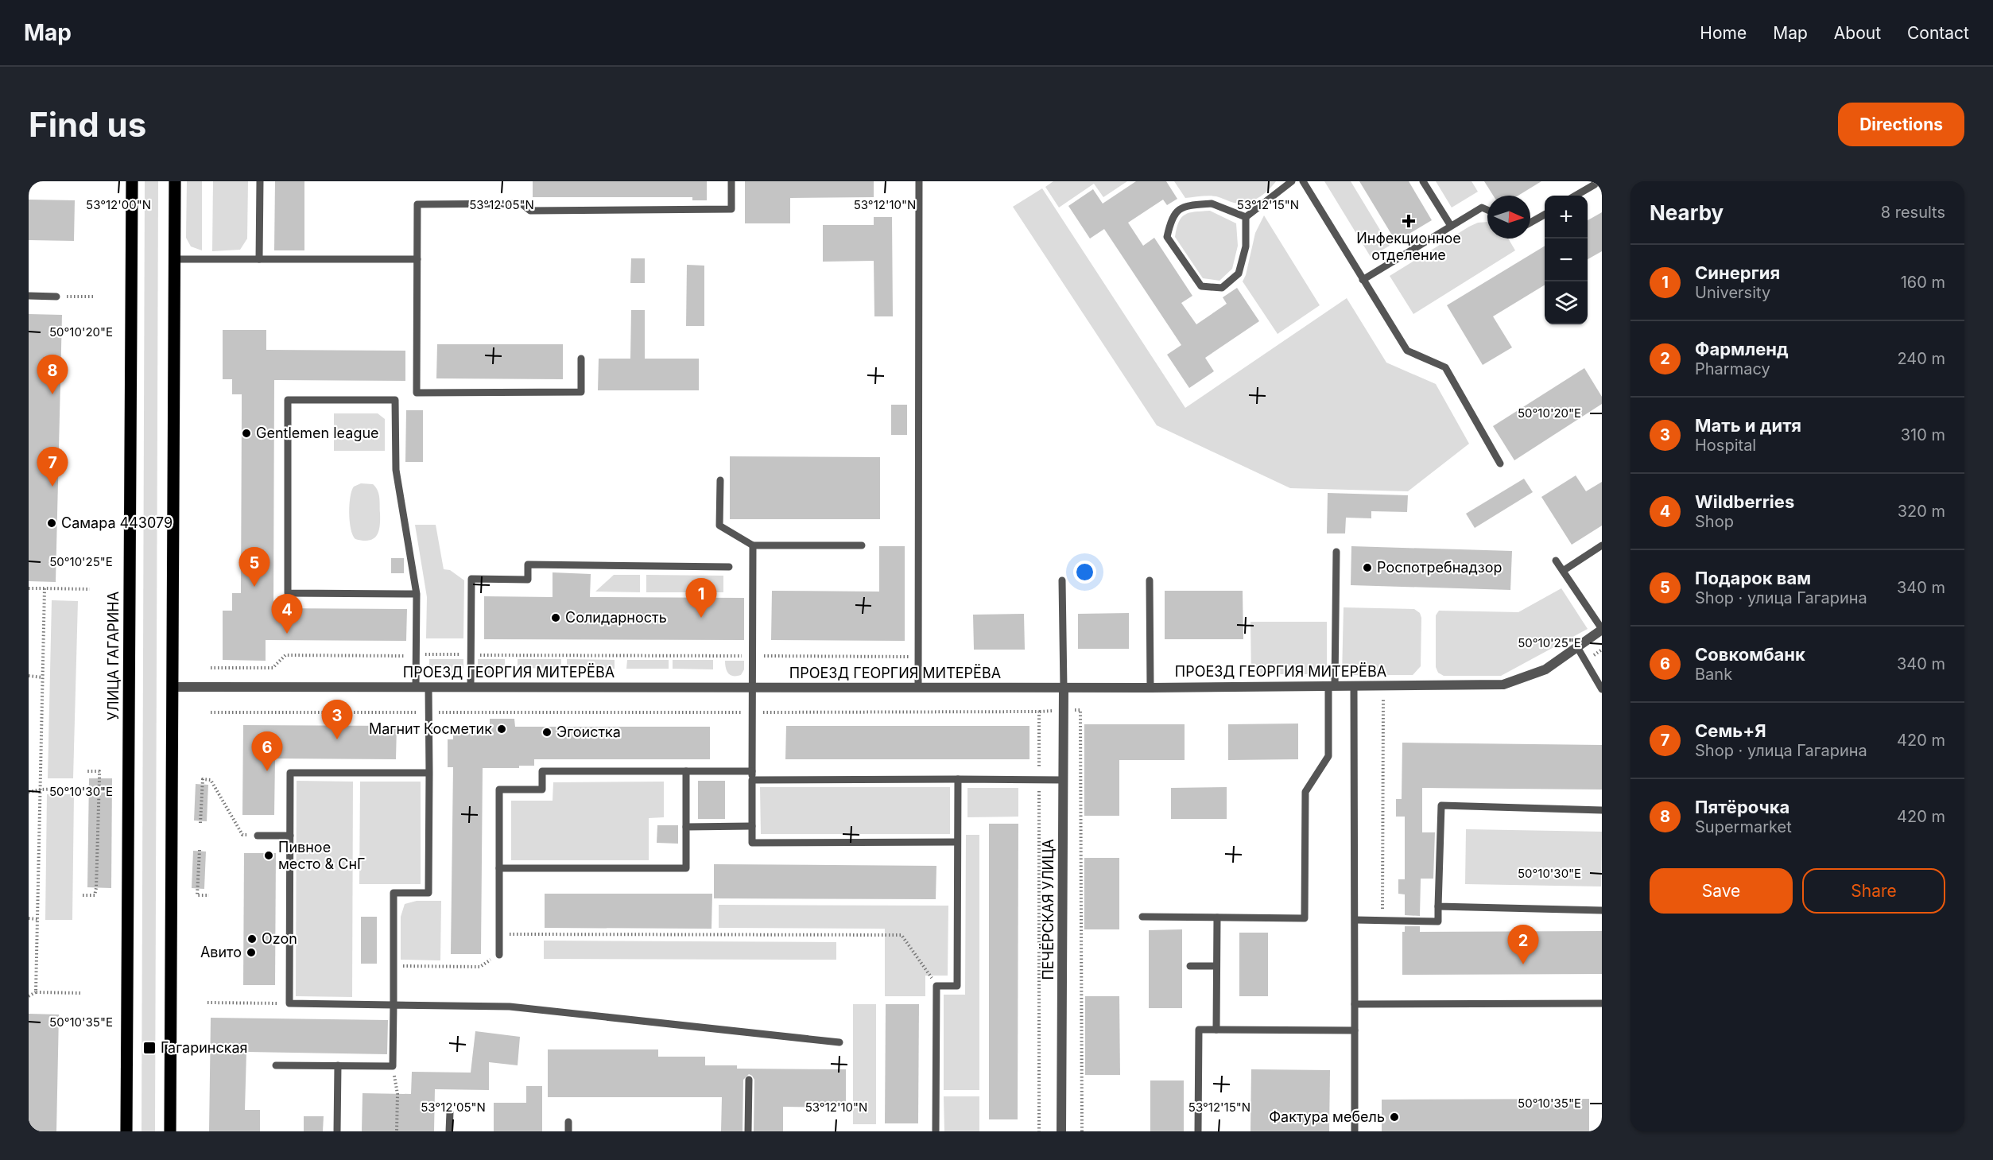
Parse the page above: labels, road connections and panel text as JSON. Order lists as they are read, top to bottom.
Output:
{
  "streets": {
    "main road": ["УЛИЦА ГАГАРИНА"],
    "street": ["ПРОЕЗД ГЕОРГИЯ МИТЕРЁВА", "ПЕЧЁРСКАЯ УЛИЦА"]
  },
  "crossings": [
    ["ПРОЕЗД ГЕОРГИЯ МИТЕРЁВА", "ПЕЧЁРСКАЯ УЛИЦА"]
  ],
  "places": {
    "health": ["Инфекционное отделение"],
    "other": [
      "Gentlemen league",
      "Самара 443079",
      "Роспотребнадзор",
      "Солидарность",
      "Магнит Косметик",
      "Эгоистка",
      "Пивное место & СнГ",
      "Ozon",
      "Авито",
      "Фактура мебель"
    ],
    "transit": ["Гагаринская"]
  },
  "north": "right",
  "page": {
    "header": "Map",
    "nav": [
      "Home",
      "Map",
      "About",
      "Contact"
    ],
    "buttons": [
      "Directions",
      ["Save", "Share"]
    ],
    "title": "Find us",
    "heading": ["Nearby", "8 results"],
    "map_buttons": ["+", "−"],
    "list": [
      {
        "mark": "1",
        "name": "Синергия",
        "note": "University",
        "value": "160 m"
      },
      {
        "mark": "2",
        "name": "Фармленд",
        "note": "Pharmacy",
        "value": "240 m"
      },
      {
        "mark": "3",
        "name": "Мать и дитя",
        "note": "Hospital",
        "value": "310 m"
      },
      {
        "mark": "4",
        "name": "Wildberries",
        "note": "Shop",
        "value": "320 m"
      },
      {
        "mark": "5",
        "name": "Подарок вам",
        "note": "Shop · улица Гагарина",
        "value": "340 m"
      },
      {
        "mark": "6",
        "name": "Совкомбанк",
        "note": "Bank",
        "value": "340 m"
      },
      {
        "mark": "7",
        "name": "Семь+Я",
        "note": "Shop · улица Гагарина",
        "value": "420 m"
      },
      {
        "mark": "8",
        "name": "Пятёрочка",
        "note": "Supermarket",
        "value": "420 m"
      }
    ],
    "pins": [
      "8",
      "7",
      "5",
      "1",
      "4",
      "3",
      "6",
      "2"
    ]
  },
  "coordinates": [
    "53°12'00\"N",
    "53°12'05\"N",
    "53°12'10\"N",
    "53°12'15\"N",
    "50°10'20\"E",
    "50°10'25\"E",
    "50°10'30\"E",
    "50°10'35\"E"
  ]
}
